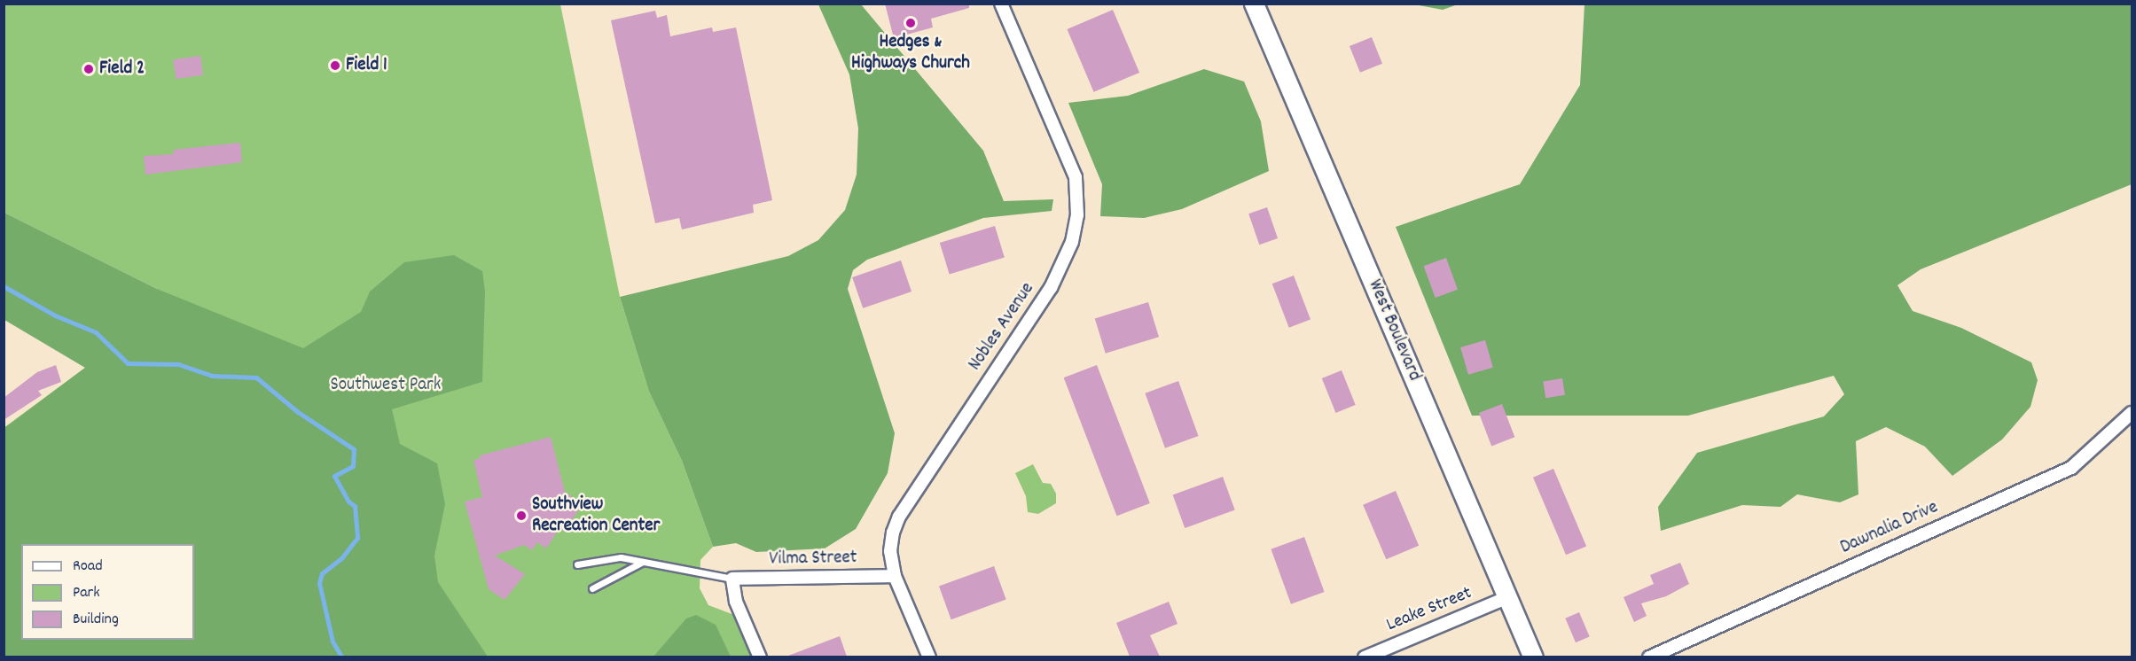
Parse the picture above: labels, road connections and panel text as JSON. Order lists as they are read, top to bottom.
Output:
{
  "streets": {
    "main road": ["West Boulevard"],
    "street": [
      "Nobles Avenue",
      "Dawnalia Drive",
      "Vilma Street",
      "Leake Street"
    ]
  },
  "crossings": [
    ["Nobles Avenue", "Vilma Street"],
    ["West Boulevard", "Leake Street"]
  ],
  "parks": ["Southwest Park"],
  "places": [
    "Hedges & Highways Church",
    "Field 1",
    "Field 2",
    "Southview Recreation Center"
  ],
  "legend": ["Road", "Park", "Building"]
}
